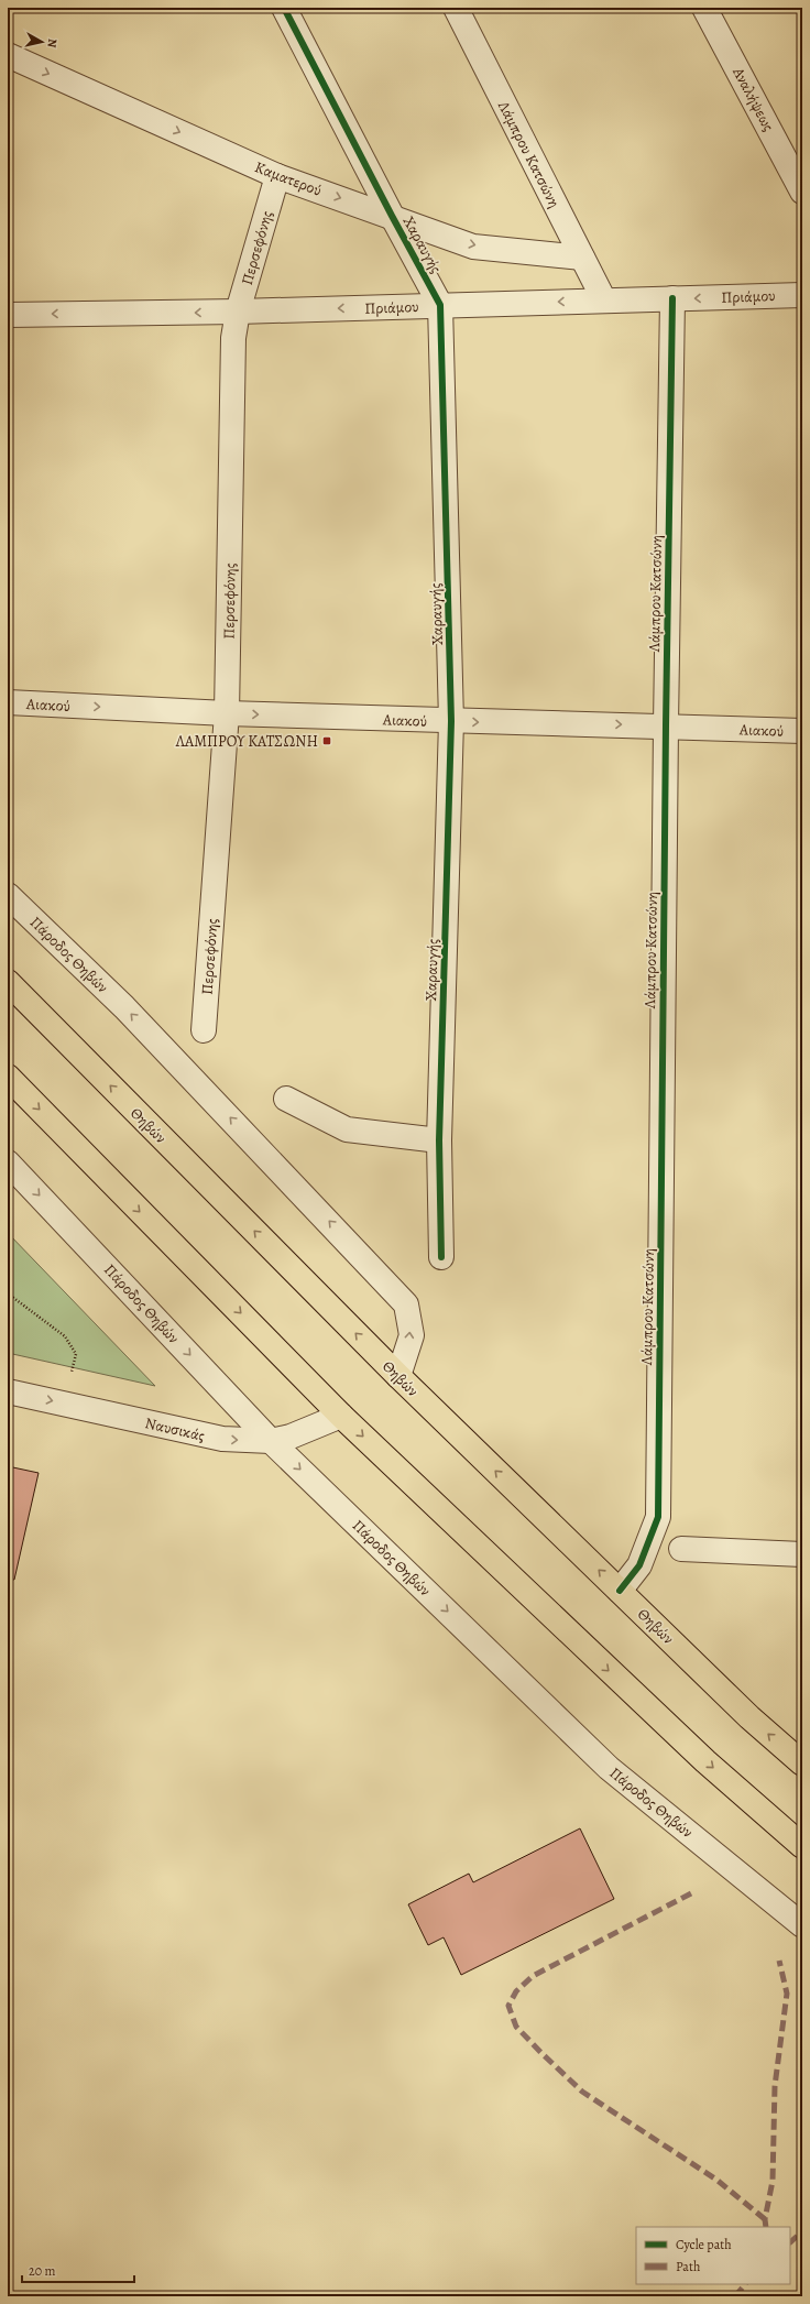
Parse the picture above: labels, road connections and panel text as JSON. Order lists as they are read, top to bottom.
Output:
{
  "streets": {
    "main road": ["Θηβών"],
    "street": [
      "Αναλήψεως",
      "Λάμπρου Κατσώνη",
      "Καματερού",
      "Χαραυγής",
      "Περσεφόνης",
      "Πριάμου",
      "Αιακού",
      "Πάροδος Θηβών",
      "Ναυσικάς"
    ]
  },
  "crossings": [
    ["Λάμπρου Κατσώνη", "Καματερού"],
    ["Λάμπρου Κατσώνη", "Πριάμου"],
    ["Λάμπρου Κατσώνη", "Αιακού"],
    ["Λάμπρου Κατσώνη", "Θηβών"],
    ["Καματερού", "Χαραυγής"],
    ["Καματερού", "Περσεφόνης"],
    ["Χαραυγής", "Πριάμου"],
    ["Χαραυγής", "Αιακού"],
    ["Περσεφόνης", "Πριάμου"],
    ["Περσεφόνης", "Αιακού"],
    ["Πάροδος Θηβών", "Θηβών"],
    ["Πάροδος Θηβών", "Ναυσικάς"]
  ],
  "one_way": [
    "Καματερού",
    "Πριάμου",
    "Αιακού",
    "Ναυσικάς"
  ],
  "places": {
    "transit": ["ΛΑΜΠΡΟΥ ΚΑΤΣΩΝΗ"]
  },
  "legend": ["Cycle path", "Path"],
  "scale_bar": "20 m",
  "north": "right"
}
